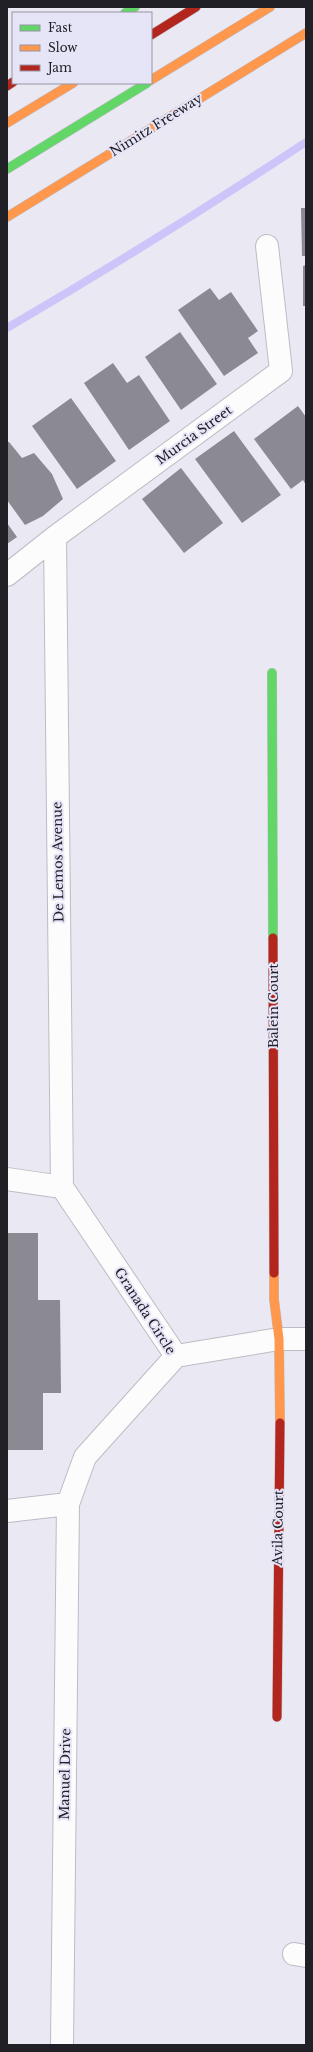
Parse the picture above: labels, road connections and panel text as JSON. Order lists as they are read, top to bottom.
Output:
{
  "streets": {
    "main road": ["Nimitz Freeway", "Balein Court", "Avila Court"],
    "street": [
      "Murcia Street",
      "De Lemos Avenue",
      "Granada Circle",
      "Manuel Drive"
    ]
  },
  "crossings": [
    ["Murcia Street", "De Lemos Avenue"],
    ["De Lemos Avenue", "Granada Circle"],
    ["Balein Court", "Avila Court"],
    ["Granada Circle", "Manuel Drive"]
  ],
  "legend": ["Fast", "Slow", "Jam"]
}
